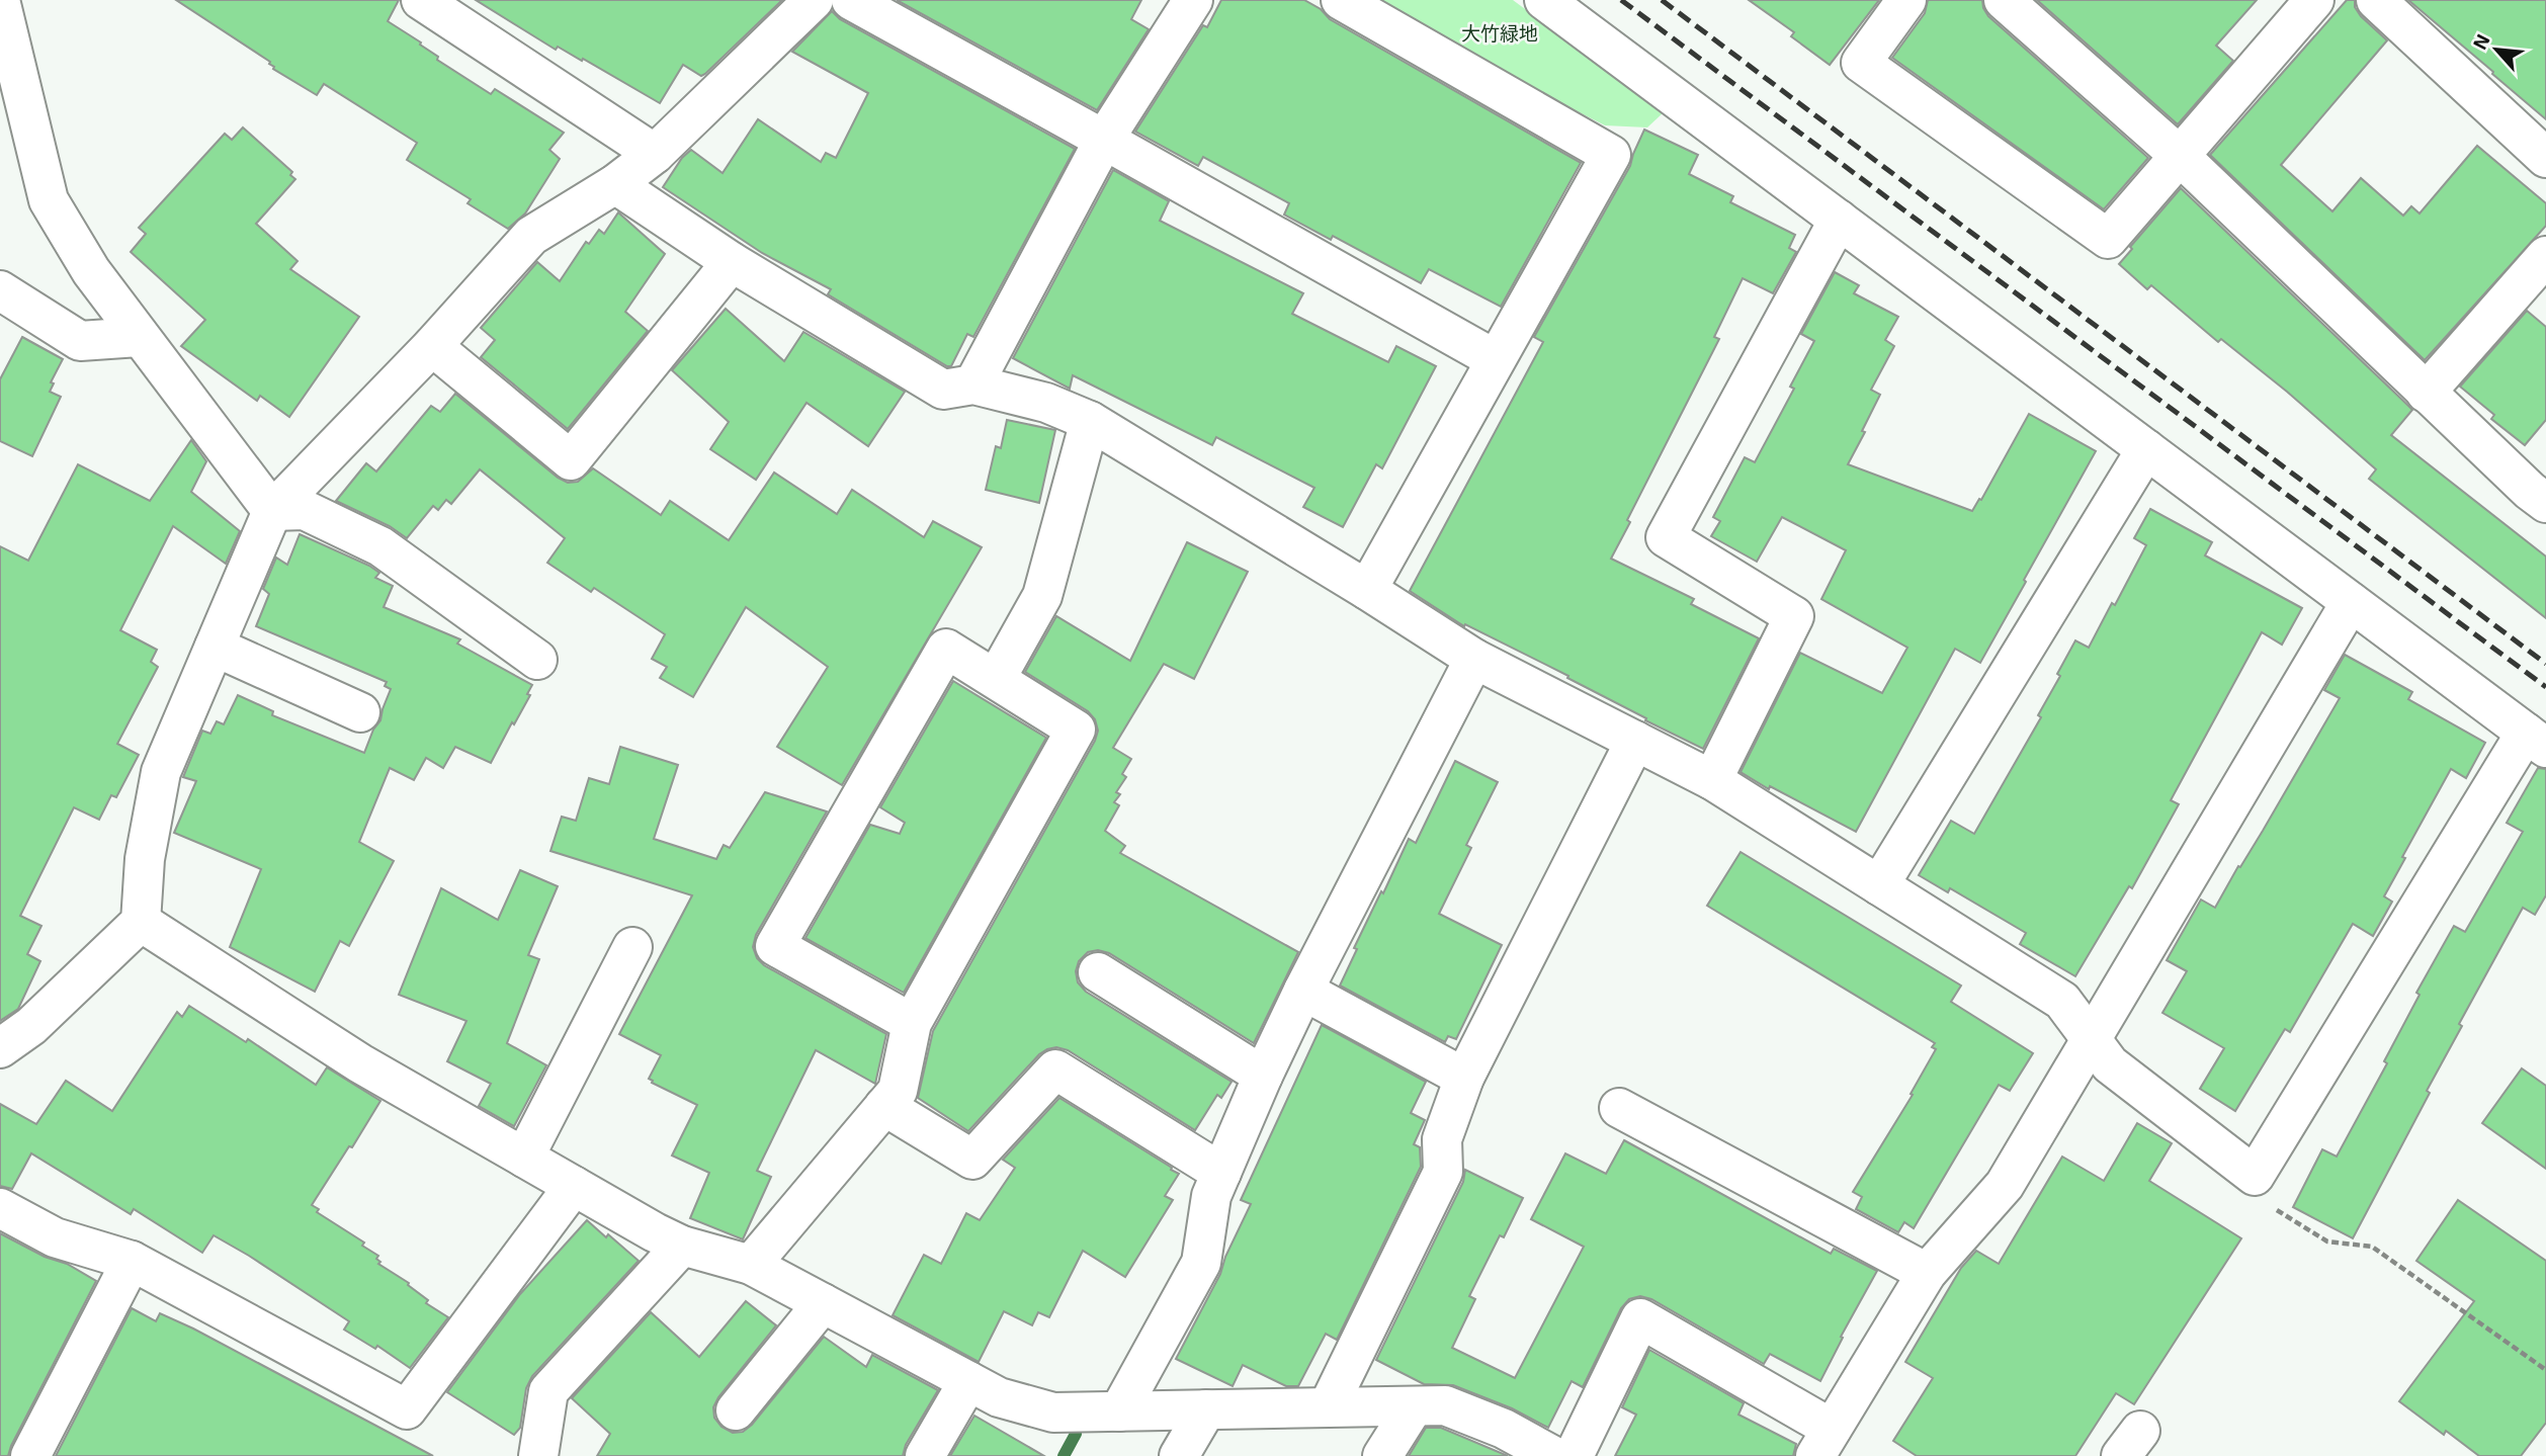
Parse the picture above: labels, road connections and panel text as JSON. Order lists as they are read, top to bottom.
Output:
{
  "parks": ["大竹緑地"],
  "north": "top left"
}
